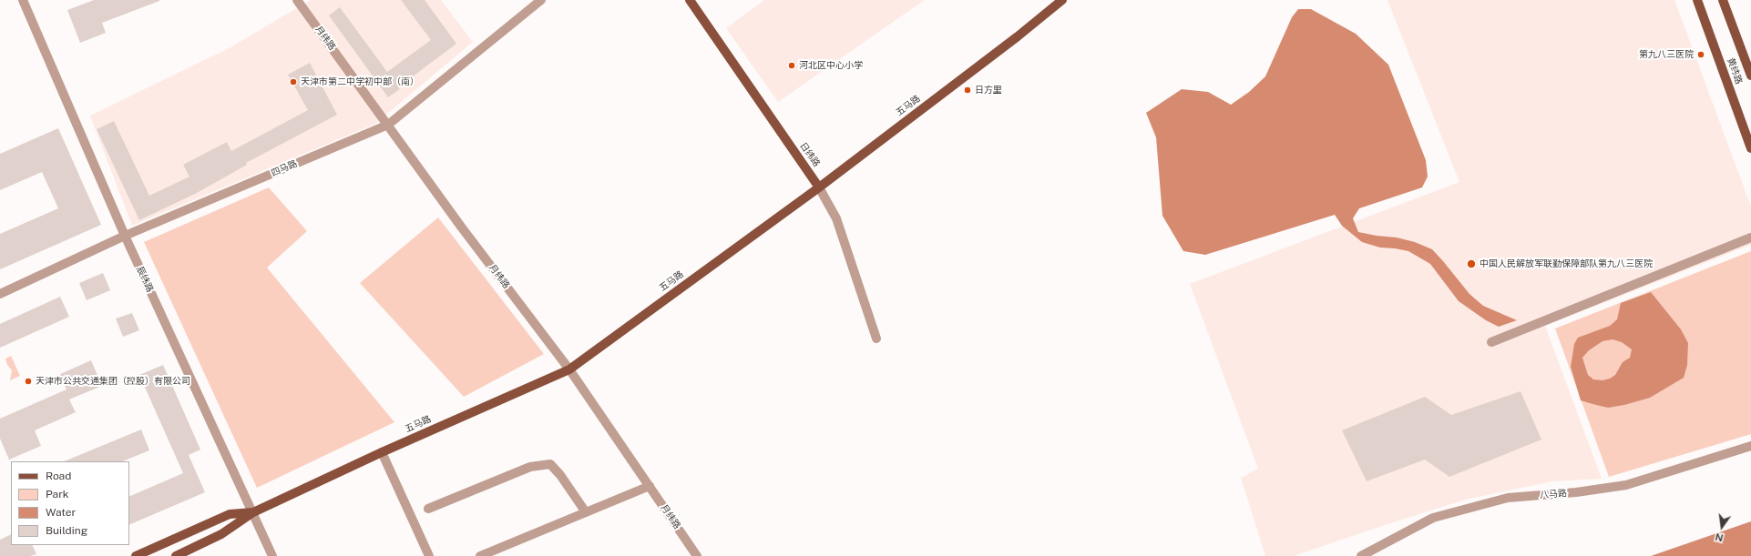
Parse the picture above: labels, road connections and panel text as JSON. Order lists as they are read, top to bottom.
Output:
{
  "streets": {
    "main road": ["黄纬路", "五马路", "日纬路"],
    "street": [
      "月纬路",
      "四马路",
      "辰纬路",
      "八马路"
    ]
  },
  "crossings": [
    ["月纬路", "五马路"],
    ["月纬路", "四马路"],
    ["五马路", "日纬路"],
    ["五马路", "辰纬路"],
    ["四马路", "辰纬路"]
  ],
  "places": [
    "第九八三医院",
    "河北区中心小学",
    "天津市第二中学初中部（南）",
    "日方里",
    "中国人民解放军联勤保障部队第九八三医院",
    "天津市公共交通集团（控股）有限公司"
  ],
  "legend": [
    "Road",
    "Park",
    "Water",
    "Building"
  ],
  "north": "bottom"
}
